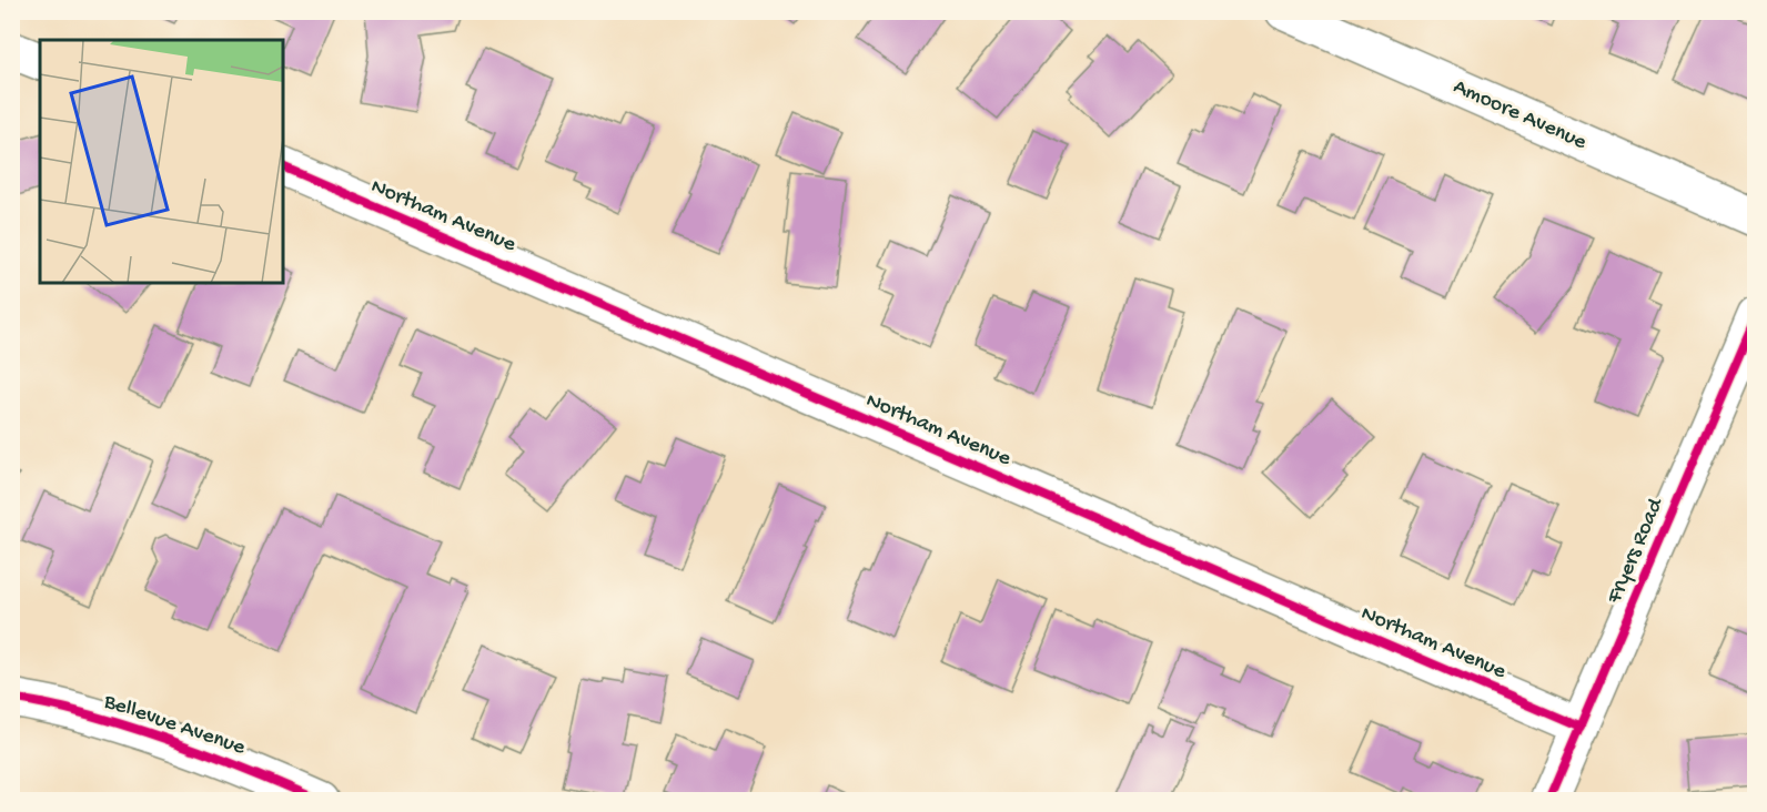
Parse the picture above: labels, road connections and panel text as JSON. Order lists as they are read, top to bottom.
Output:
{
  "streets": {
    "street": [
      "Amoore Avenue",
      "Northam Avenue",
      "Fryers Road",
      "Bellevue Avenue"
    ]
  },
  "crossings": [
    ["Northam Avenue", "Fryers Road"]
  ]
}
